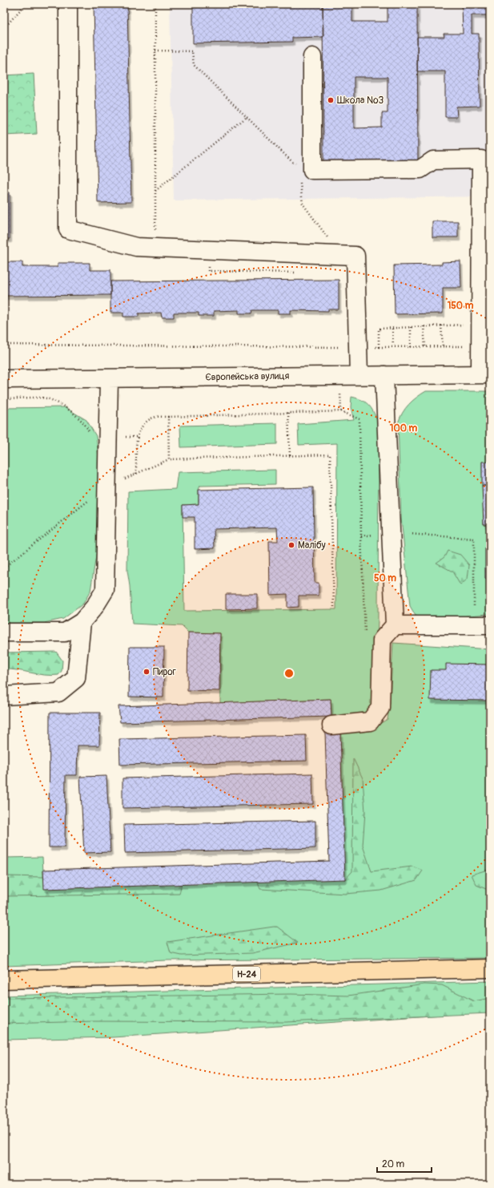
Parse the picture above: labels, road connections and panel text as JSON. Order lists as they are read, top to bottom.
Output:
{
  "streets": {
    "main road": ["Н-24"],
    "street": ["Європейська вулиця"]
  },
  "places": ["Школа №3", "Малібу", "Пирог"],
  "scale_bar": "20 m",
  "rings": ["150 m", "100 m", "50 m"]
}
